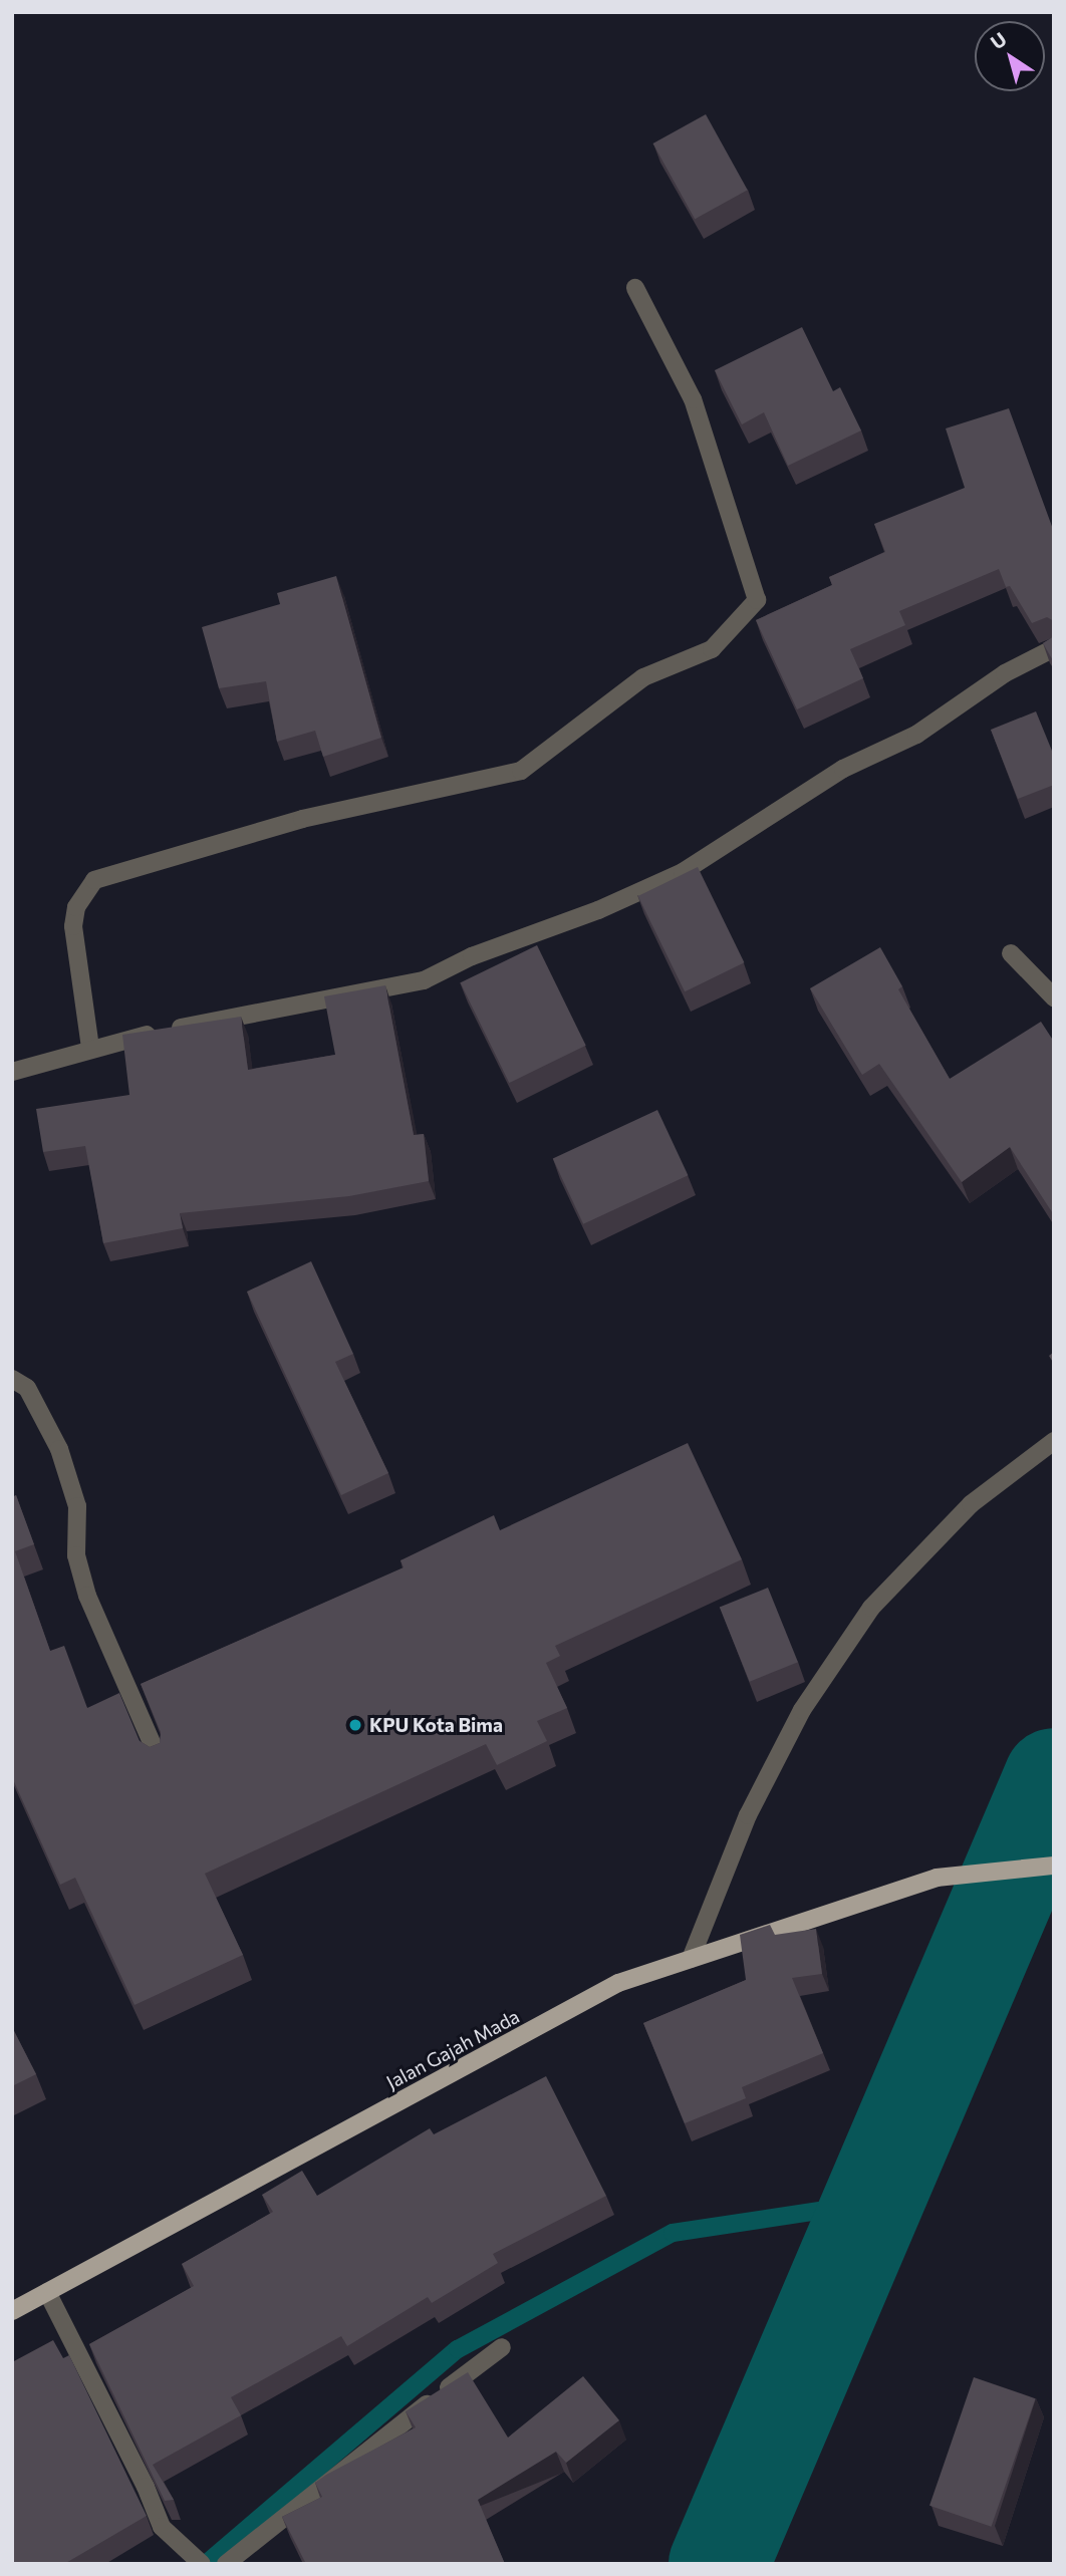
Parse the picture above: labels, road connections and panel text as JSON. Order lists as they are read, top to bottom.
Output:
{
  "streets": {
    "main road": ["Jalan Gajah Mada"]
  },
  "places": ["KPU Kota Bima"],
  "north": "top left"
}
